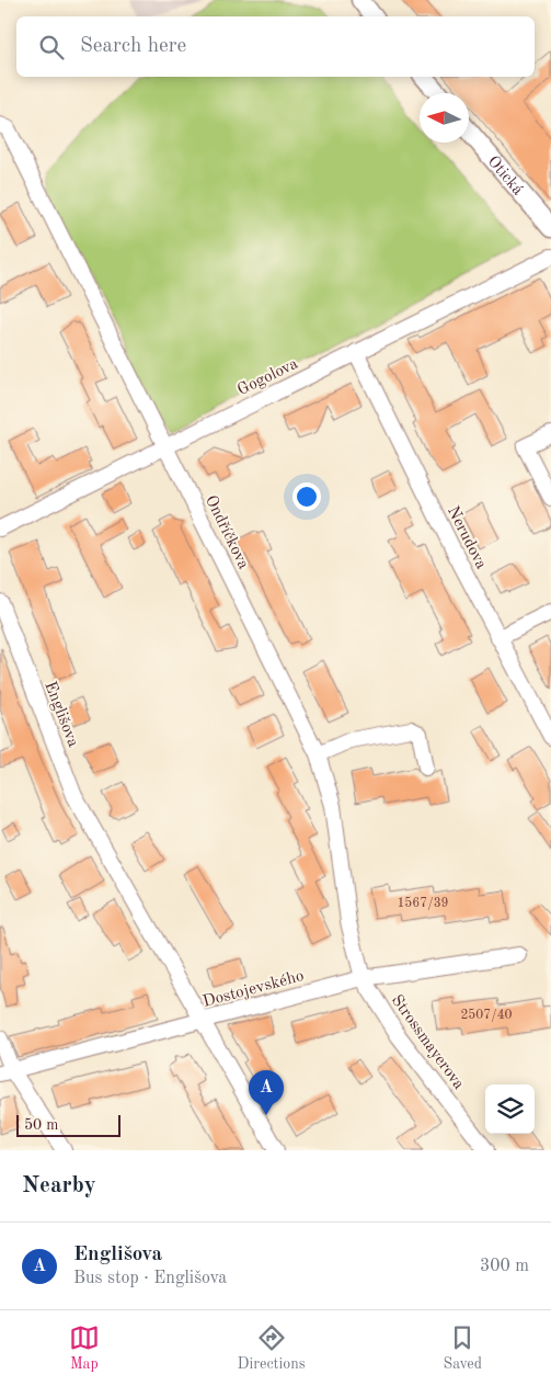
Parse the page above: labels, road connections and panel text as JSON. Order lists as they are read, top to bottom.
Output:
{
  "streets": {
    "street": [
      "Otická",
      "Gogolova",
      "Ondříčkova",
      "Nerudova",
      "Englišova",
      "Dostojevského",
      "Strossmayerova"
    ]
  },
  "crossings": [
    ["Gogolova", "Ondříčkova"],
    ["Gogolova", "Nerudova"],
    ["Ondříčkova", "Dostojevského"],
    ["Ondříčkova", "Strossmayerova"],
    ["Englišova", "Dostojevského"],
    ["Dostojevského", "Strossmayerova"]
  ],
  "house_numbers": ["1567/39", "2507/40"],
  "scale_bar": "50 m",
  "north": "left",
  "page": {
    "search": "Search here",
    "pins": "A",
    "scale": "50 m",
    "heading": "Nearby",
    "list": [
      {
        "mark": "A",
        "name": "Englišova",
        "note": "Bus stop · Englišova",
        "value": "300 m"
      }
    ],
    "nav": ["Map", "Directions", "Saved"]
  }
}
